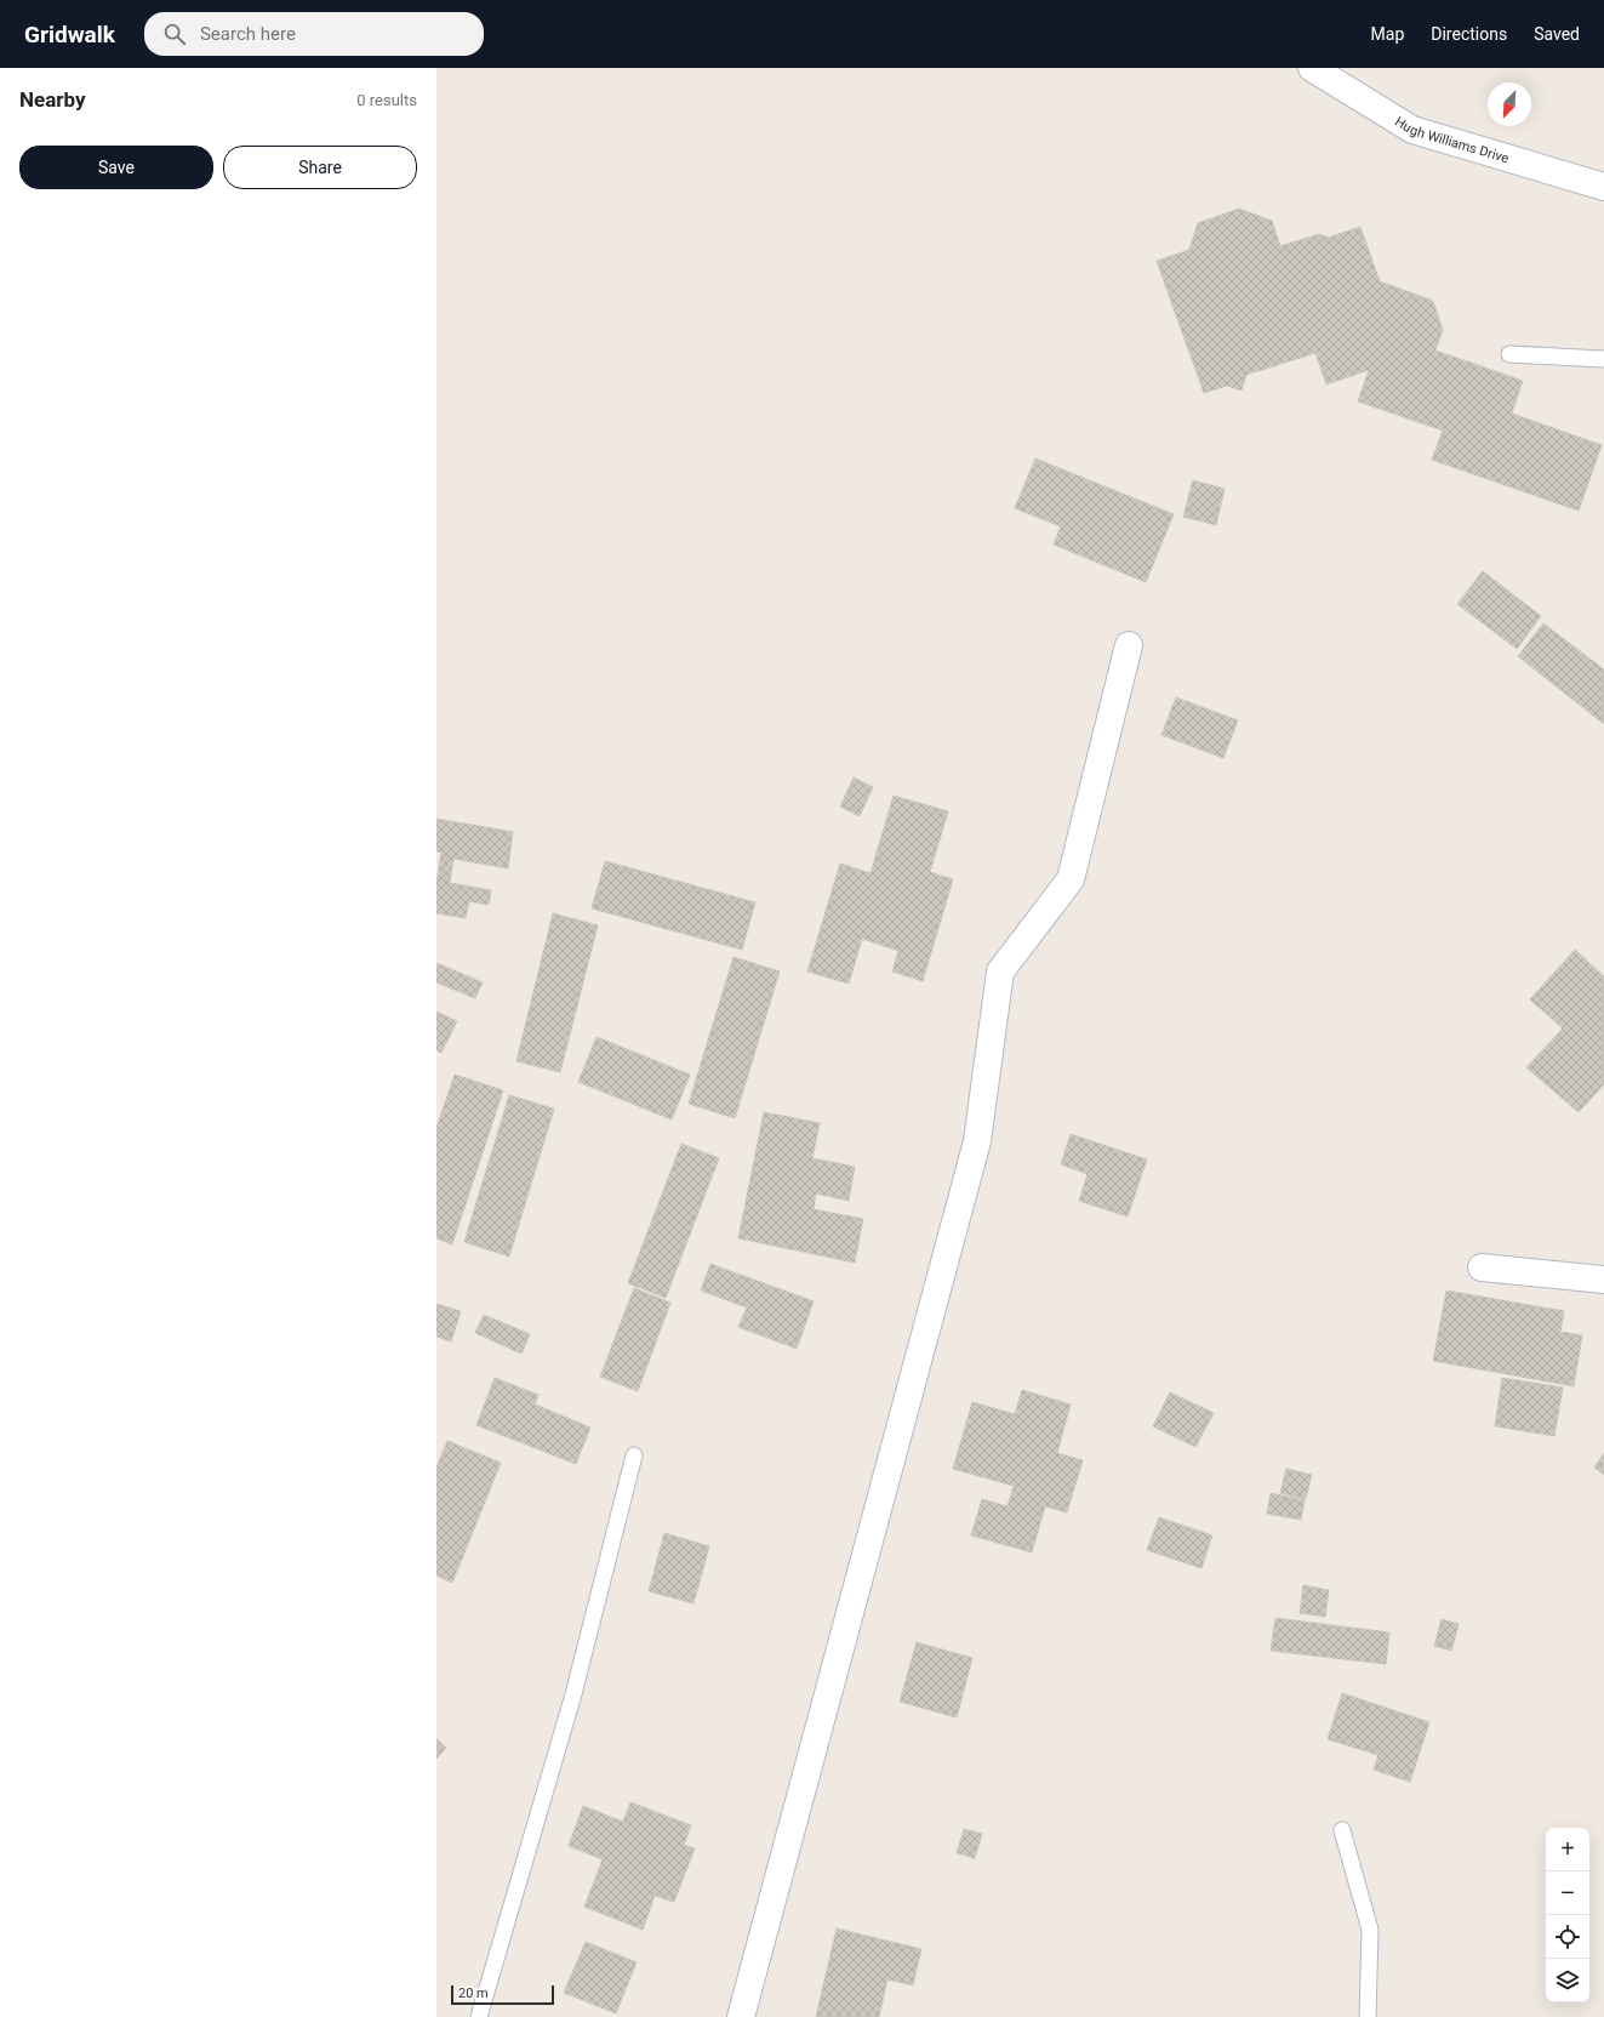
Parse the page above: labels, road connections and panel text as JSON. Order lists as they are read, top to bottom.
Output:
{
  "streets": {
    "street": ["Hugh Williams Drive"]
  },
  "scale_bar": "20 m",
  "north": "bottom left",
  "page": {
    "header": "Gridwalk",
    "search": "Search here",
    "nav": ["Map", "Directions", "Saved"],
    "heading": ["Nearby", "0 results"],
    "buttons": ["Save", "Share"],
    "map_buttons": ["+", "−"],
    "scale": "20 m"
  }
}
